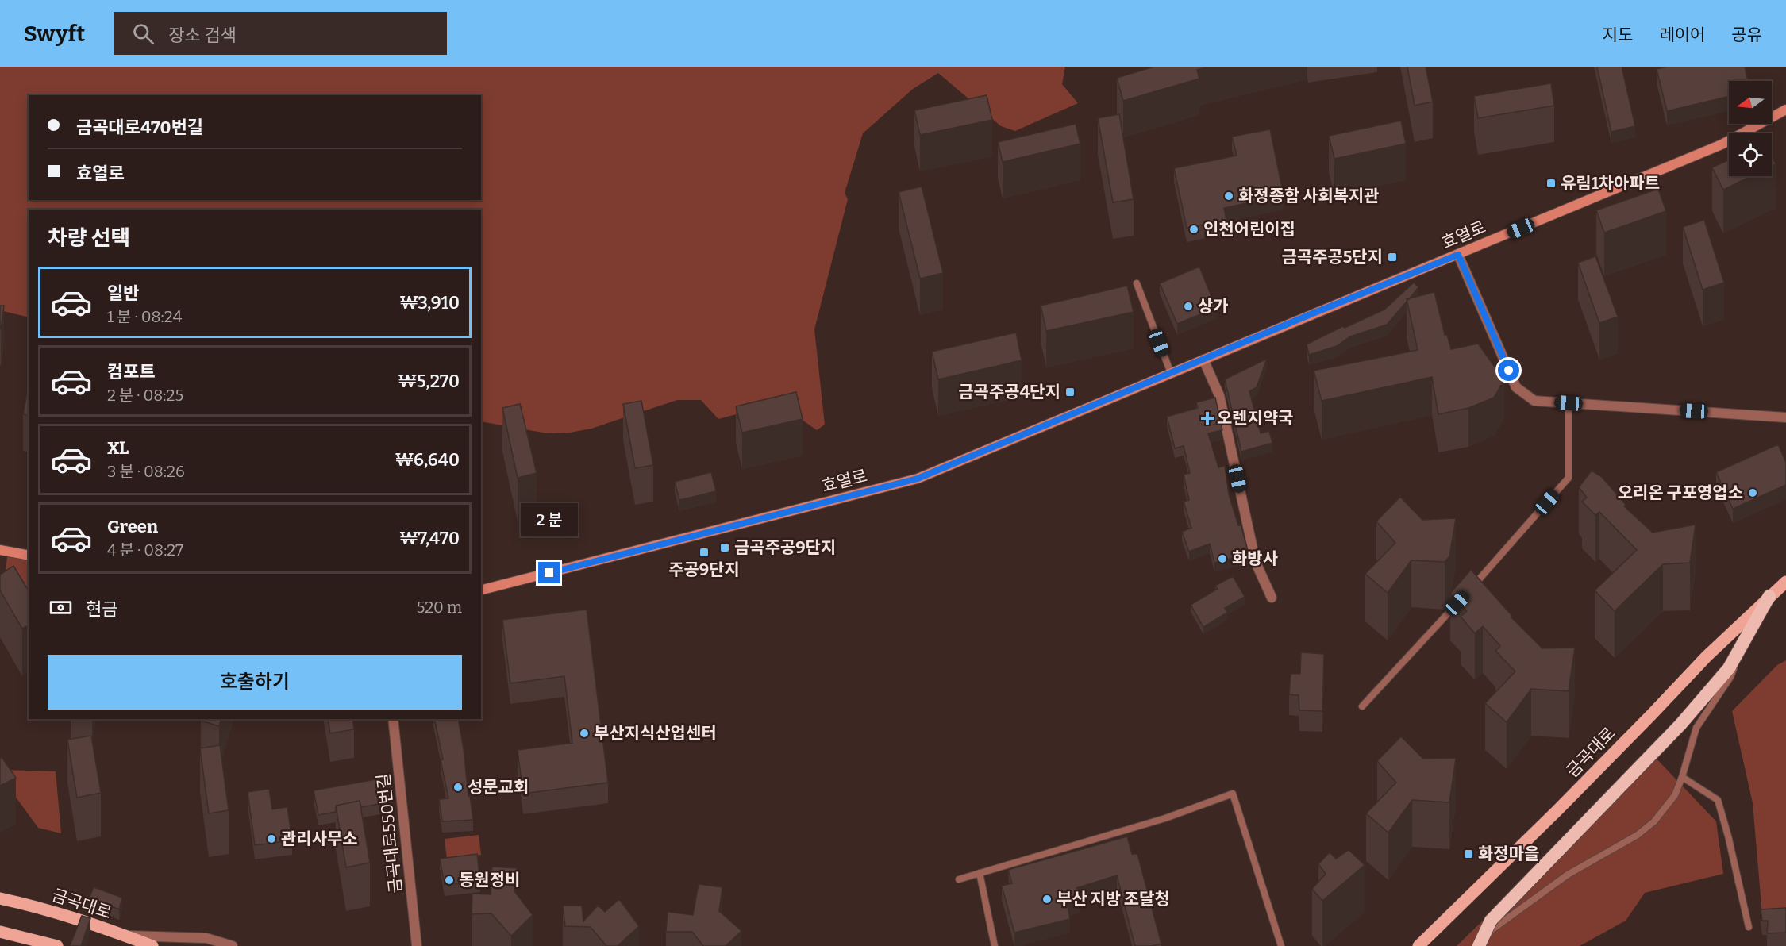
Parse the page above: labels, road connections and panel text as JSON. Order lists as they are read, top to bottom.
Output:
{
  "streets": {
    "main road": ["효열로", "금곡대로"],
    "street": ["금곡대로550번길"]
  },
  "places": {
    "transit": [
      "유림1차아파트",
      "금곡주공5단지",
      "금곡주공4단지",
      "금곡주공9단지",
      "주공9단지",
      "화정마을"
    ],
    "other": [
      "화정종합 사회복지관",
      "인천어린이집",
      "상가",
      "오리온 구포영업소",
      "화방사",
      "부산지식산업센터",
      "성문교회",
      "관리사무소",
      "동원정비",
      "부산 지방 조달청"
    ],
    "health": ["오렌지약국"]
  },
  "north": "left",
  "page": {
    "header": "Swyft",
    "search": "장소 검색",
    "nav": ["지도", "레이어", "공유"],
    "banner": ["금곡대로470번길", "효열로"],
    "heading": "차량 선택",
    "list": [
      {
        "name": "일반",
        "note": "1 분 · 08:24",
        "value": "₩3,910"
      },
      {
        "name": "컴포트",
        "note": "2 분 · 08:25",
        "value": "₩5,270"
      },
      {
        "name": "XL",
        "note": "3 분 · 08:26",
        "value": "₩6,640"
      },
      {
        "name": "Green",
        "note": "4 분 · 08:27",
        "value": "₩7,470"
      }
    ],
    "bubble": "2 분",
    "pay": ["현금", "520 m"],
    "buttons": "호출하기"
  }
}
